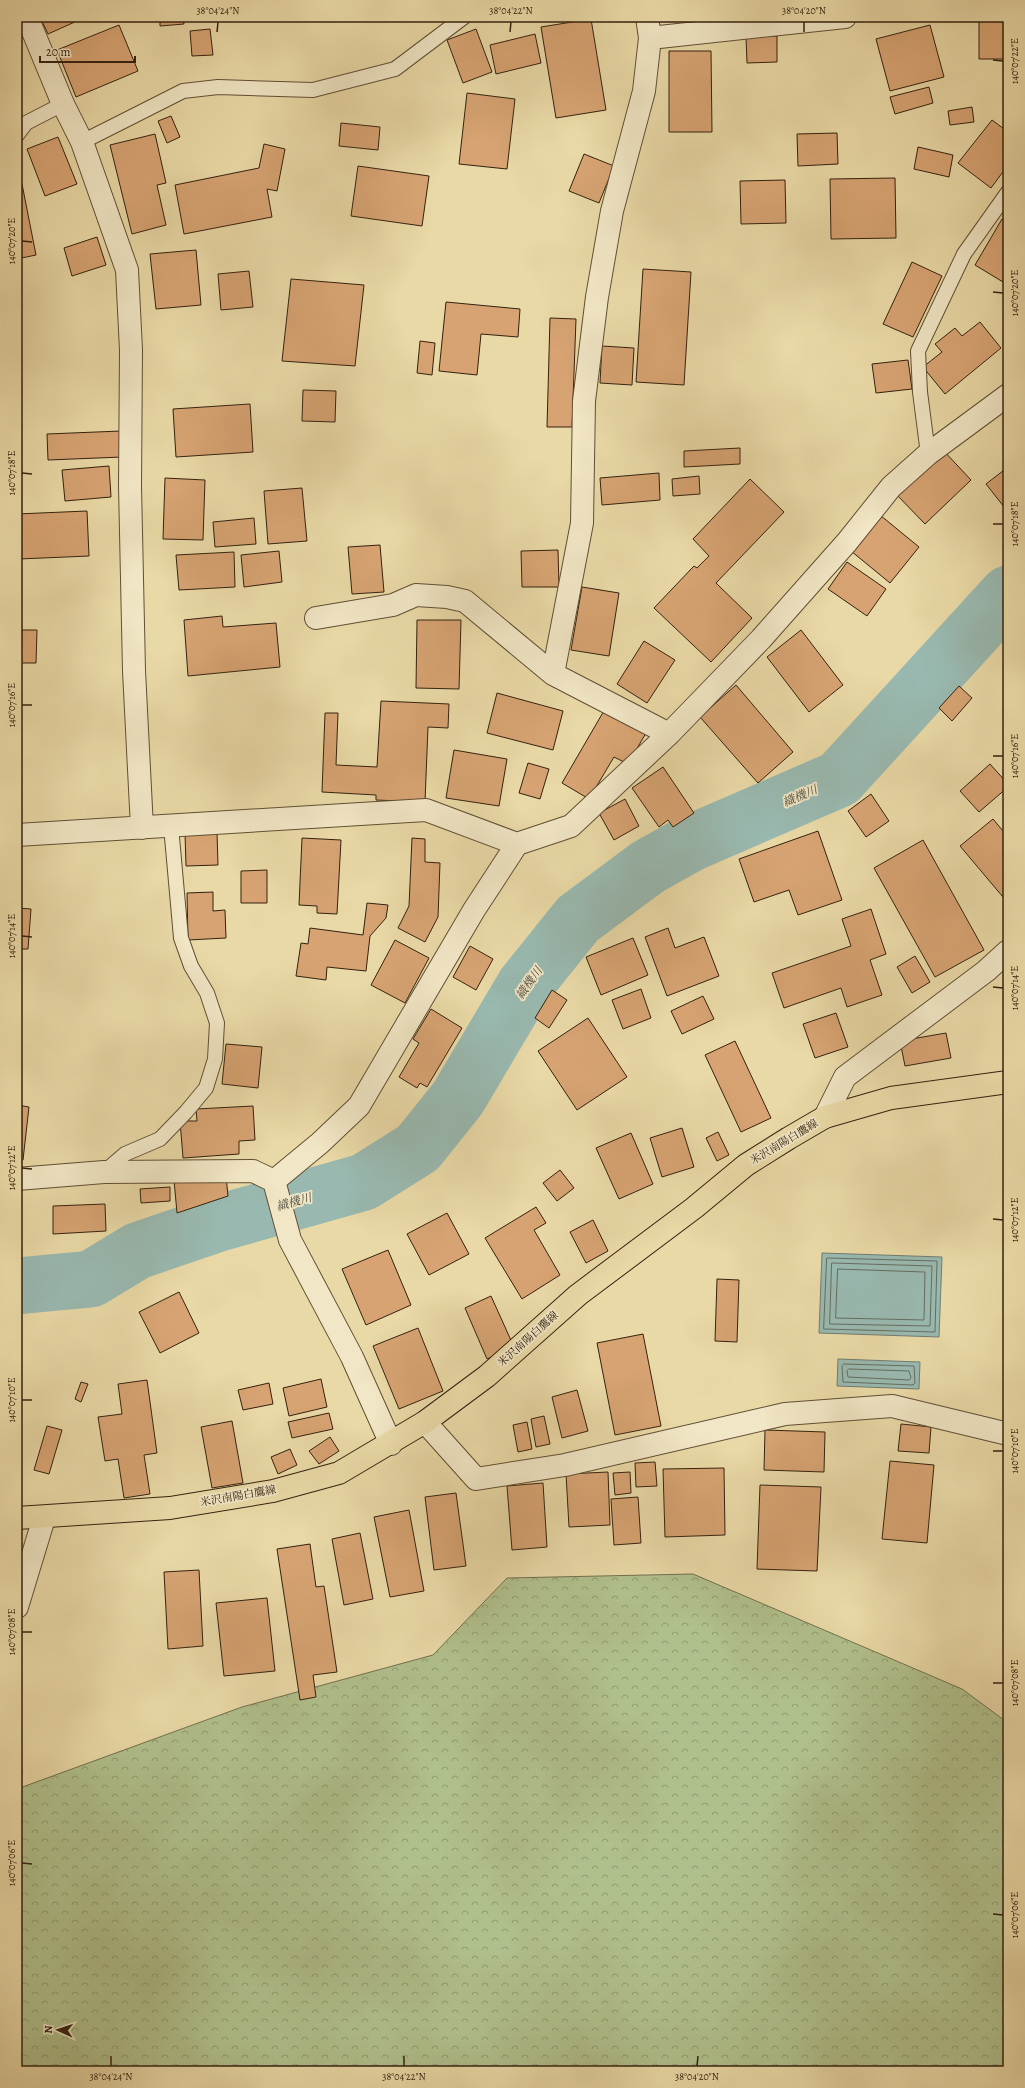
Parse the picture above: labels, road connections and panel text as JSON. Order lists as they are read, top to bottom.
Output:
{
  "streets": {
    "main road": ["米沢南陽白鷹線"]
  },
  "water": ["織機川"],
  "scale_bar": "20 m",
  "north": "left",
  "coordinates": [
    "38°04'24\"N",
    "38°04'22\"N",
    "38°04'20\"N",
    "140°07'22\"E",
    "140°07'20\"E",
    "140°07'18\"E",
    "140°07'16\"E",
    "140°07'14\"E",
    "140°07'12\"E",
    "140°07'10\"E",
    "140°07'08\"E",
    "140°07'06\"E"
  ]
}
